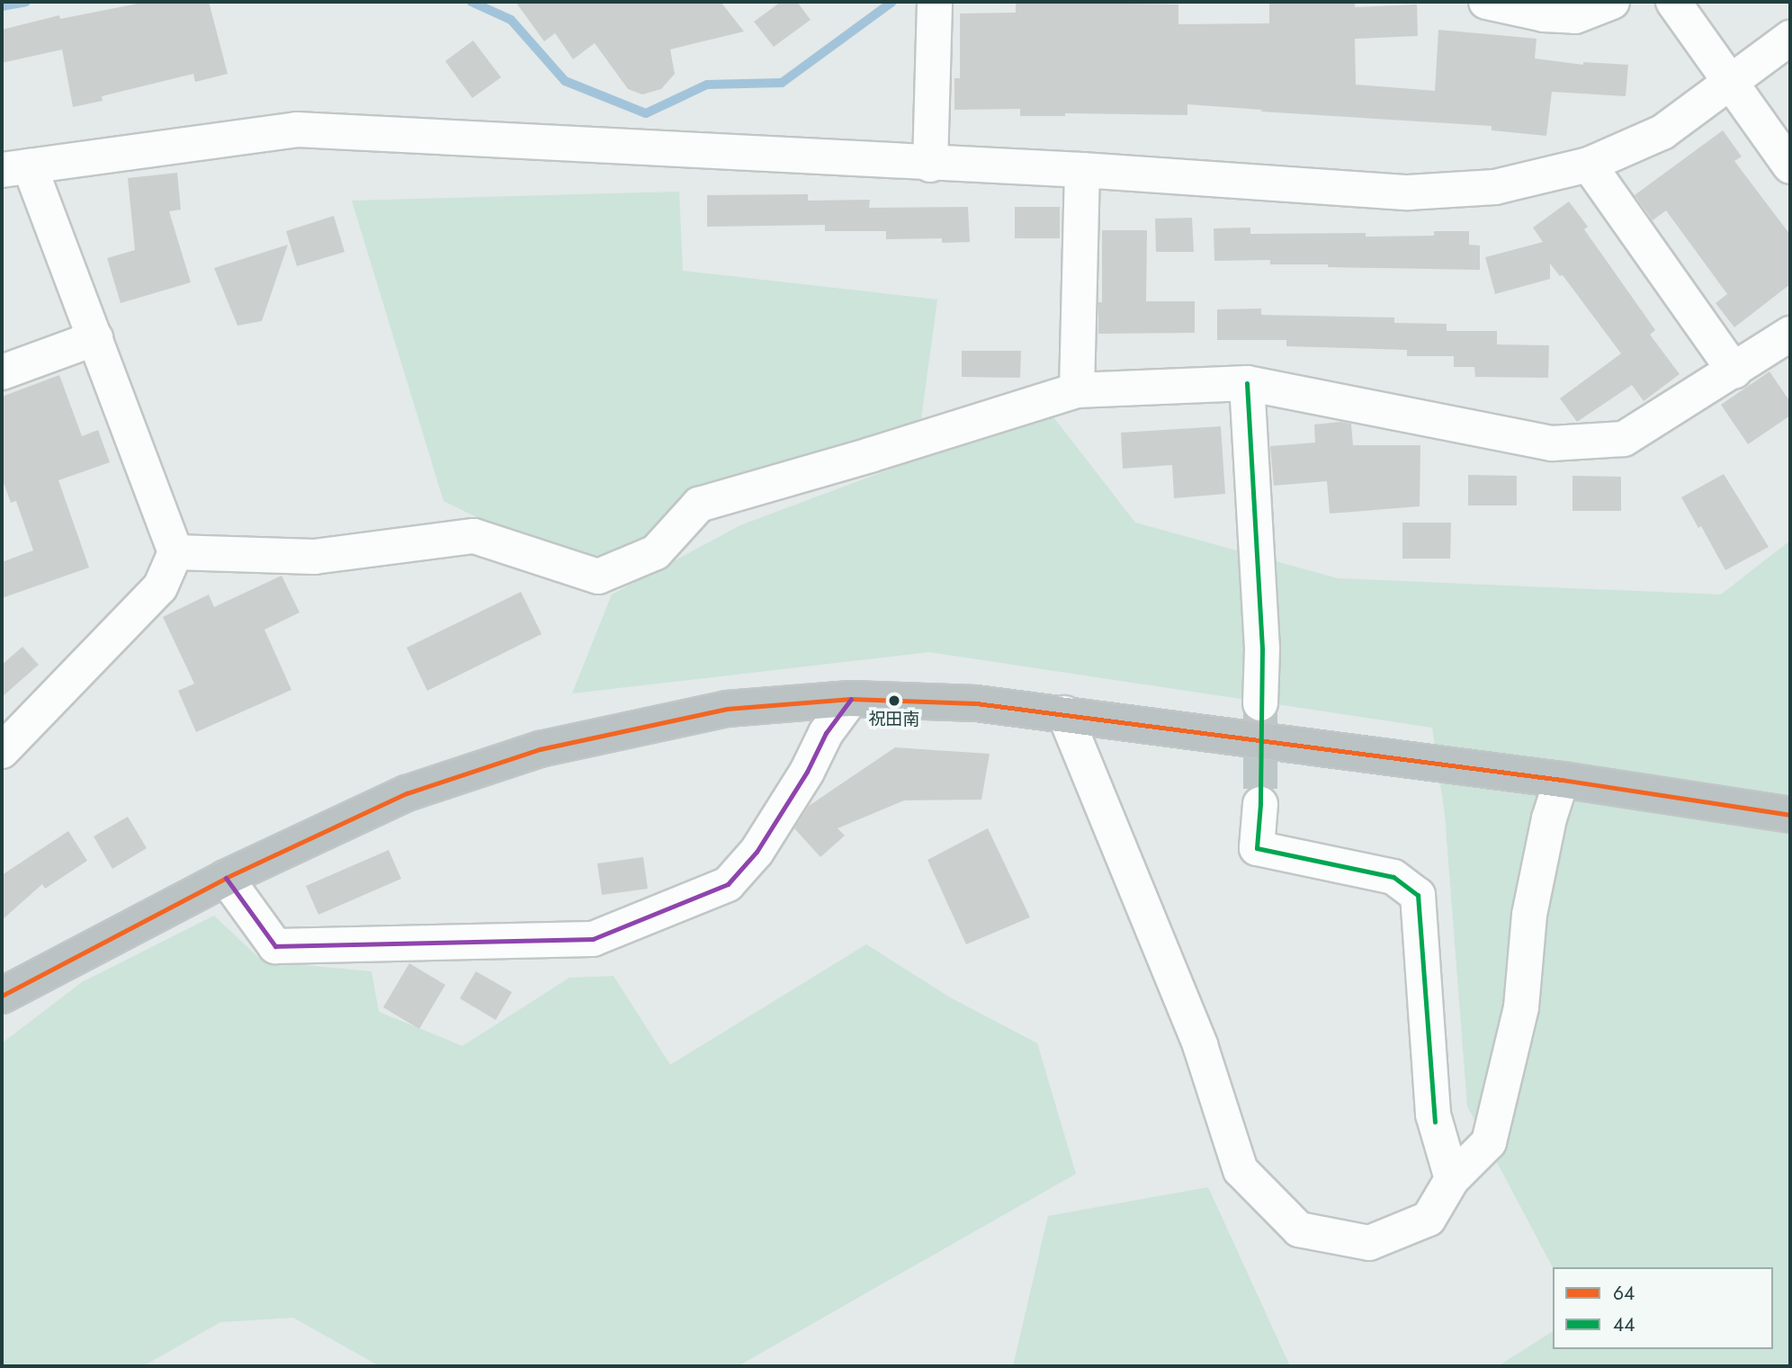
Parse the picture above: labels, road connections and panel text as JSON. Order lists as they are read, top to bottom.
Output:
{
  "places": ["祝田南"],
  "lines": ["transit line 44", "transit line 64"],
  "legend": ["64", "44"]
}
